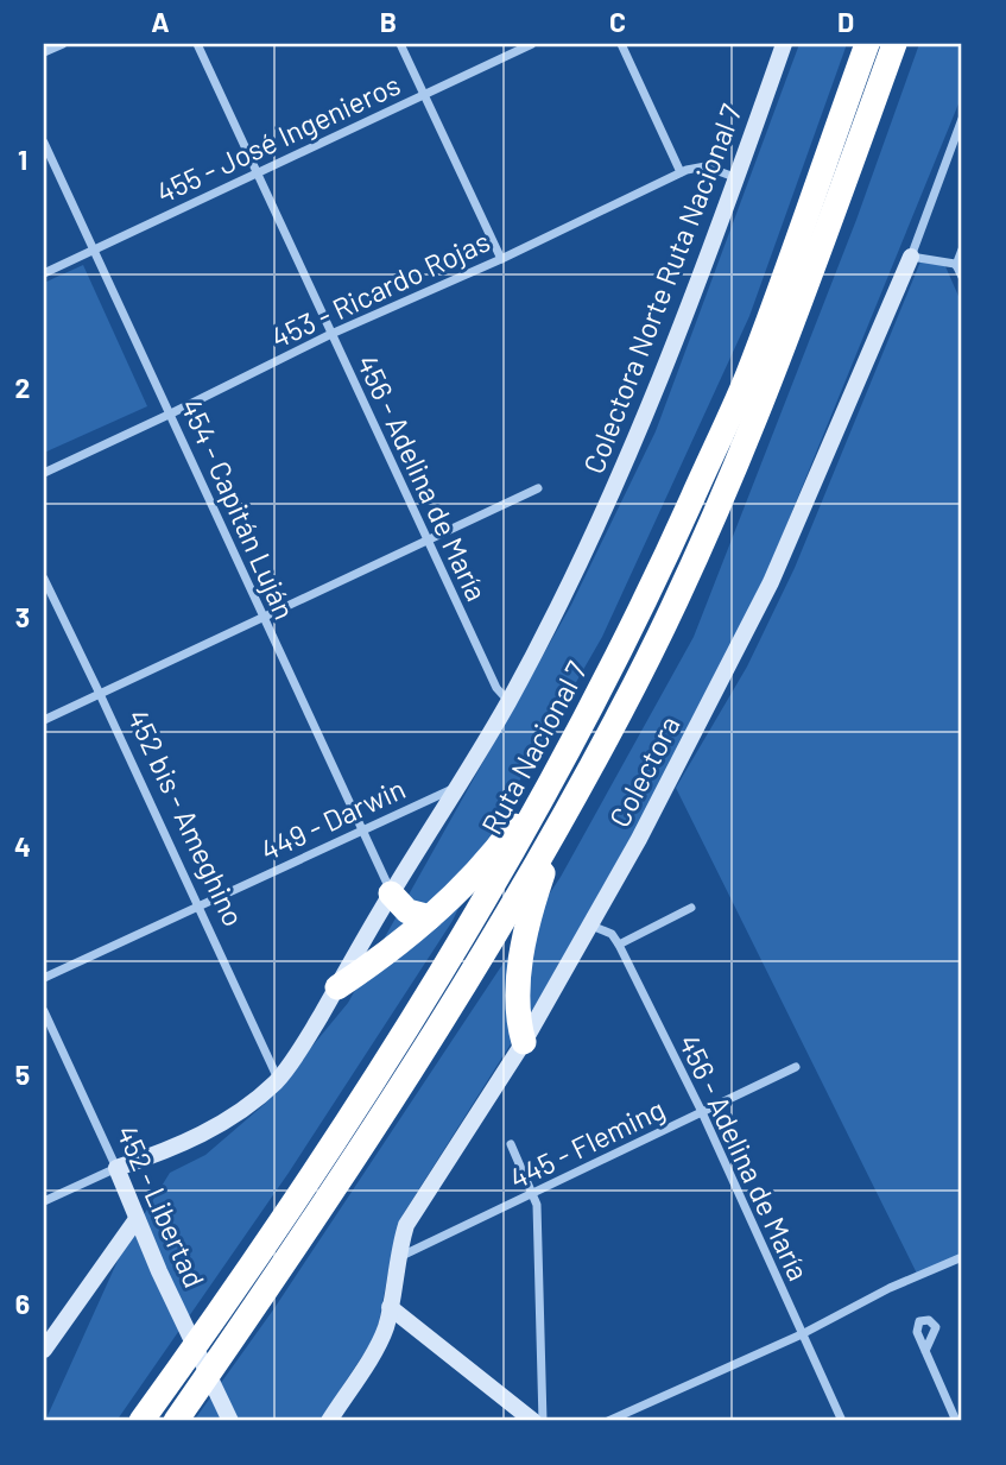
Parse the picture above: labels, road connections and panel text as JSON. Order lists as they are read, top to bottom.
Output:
{
  "streets": {
    "highway": ["Ruta Nacional 7"],
    "street": [
      "455 - José Ingenieros",
      "453 - Ricardo Rojas",
      "Colectora Norte Ruta Nacional 7",
      "456 - Adelina de María",
      "454 - Capitán Luján",
      "Colectora",
      "452 bis - Ameghino",
      "449 - Darwin",
      "445 - Fleming",
      "452 - Libertad"
    ]
  },
  "crossings": [
    ["455 - José Ingenieros", "456 - Adelina de María"],
    ["455 - José Ingenieros", "454 - Capitán Luján"],
    ["453 - Ricardo Rojas", "Colectora Norte Ruta Nacional 7"],
    ["453 - Ricardo Rojas", "456 - Adelina de María"],
    ["453 - Ricardo Rojas", "454 - Capitán Luján"],
    ["Colectora Norte Ruta Nacional 7", "456 - Adelina de María"],
    ["456 - Adelina de María", "445 - Fleming"],
    ["454 - Capitán Luján", "449 - Darwin"],
    ["Colectora", "445 - Fleming"],
    ["452 bis - Ameghino", "449 - Darwin"]
  ],
  "grid": {
    "columns": [
      "A",
      "B",
      "C",
      "D"
    ],
    "rows": [
      "1",
      "2",
      "3",
      "4",
      "5",
      "6"
    ]
  }
}
